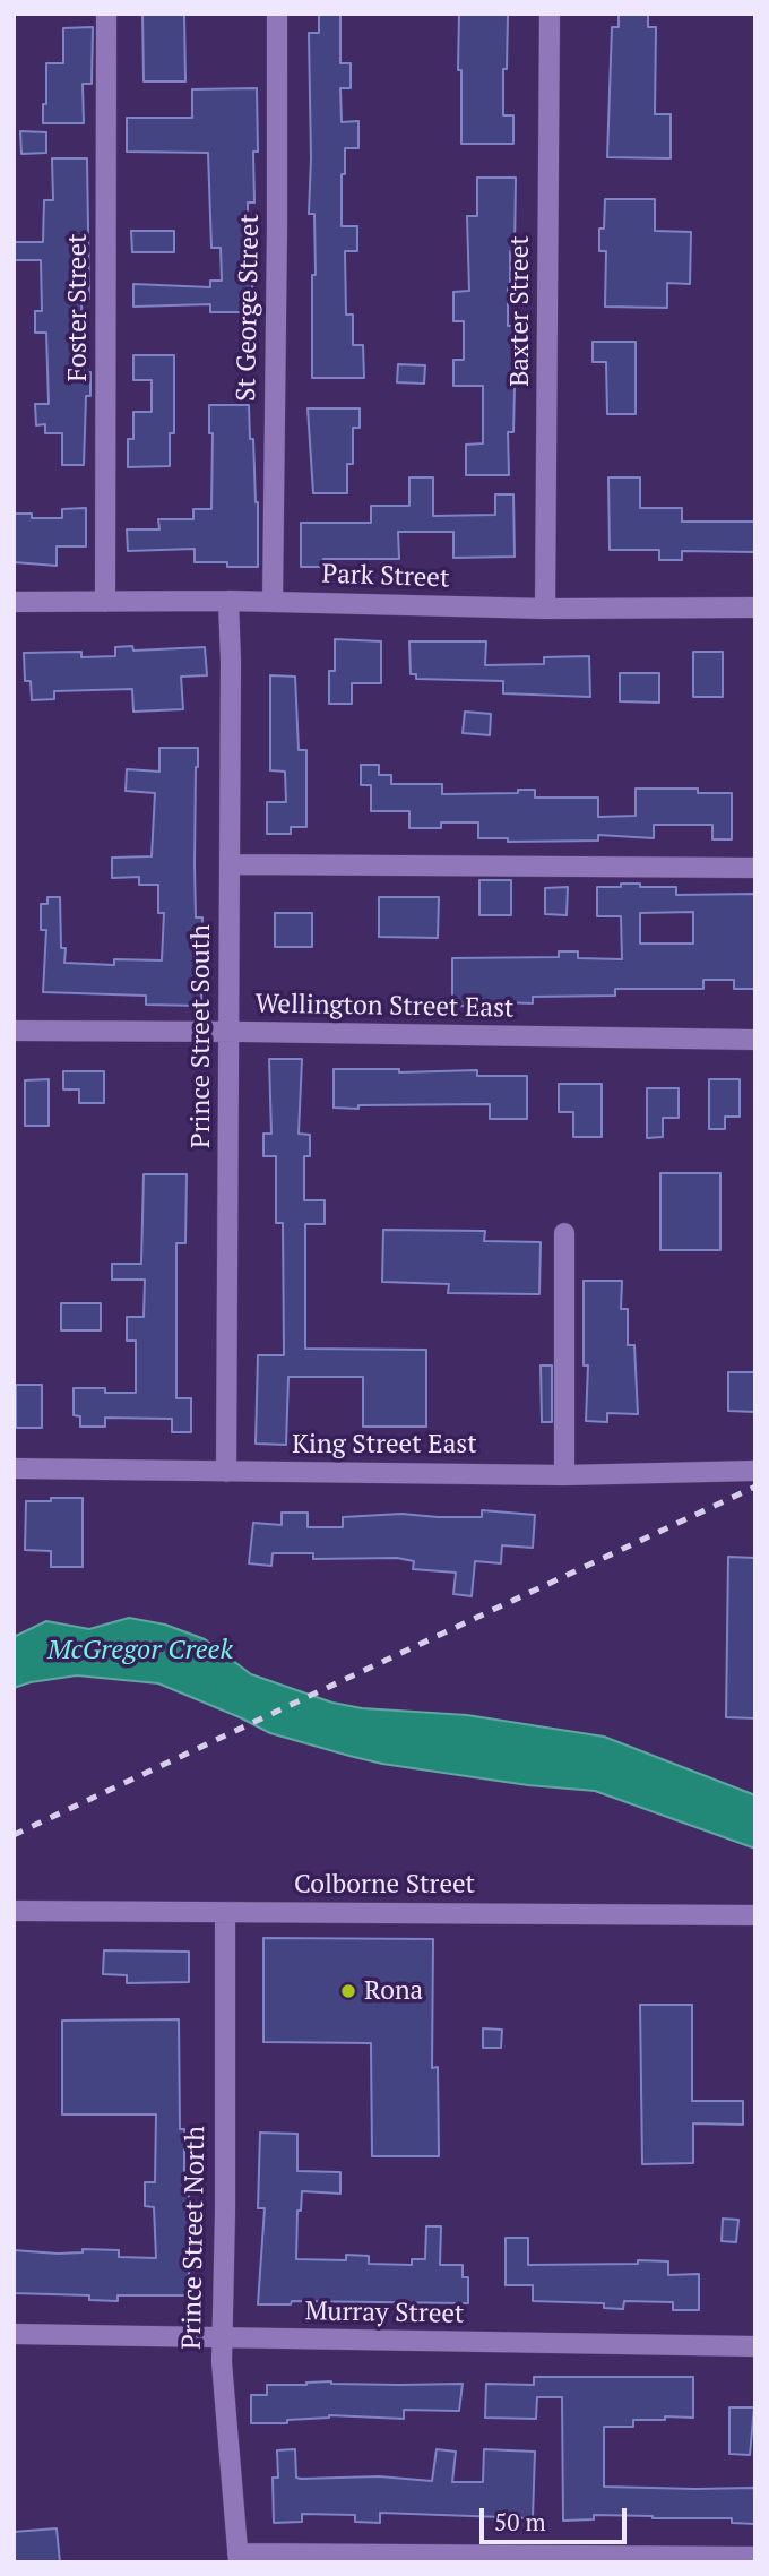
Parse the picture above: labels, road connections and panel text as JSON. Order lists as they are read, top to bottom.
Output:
{
  "streets": {
    "street": [
      "Foster Street",
      "St George Street",
      "Baxter Street",
      "Park Street",
      "Wellington Street East",
      "Prince Street South",
      "King Street East",
      "Colborne Street",
      "Prince Street North",
      "Murray Street"
    ]
  },
  "crossings": [
    ["Foster Street", "Park Street"],
    ["St George Street", "Park Street"],
    ["Baxter Street", "Park Street"],
    ["Park Street", "Prince Street South"],
    ["Wellington Street East", "Prince Street South"],
    ["Prince Street South", "King Street East"],
    ["Colborne Street", "Prince Street North"],
    ["Prince Street North", "Murray Street"]
  ],
  "water": ["McGregor Creek"],
  "places": ["Rona"],
  "scale_bar": "50 m"
}
